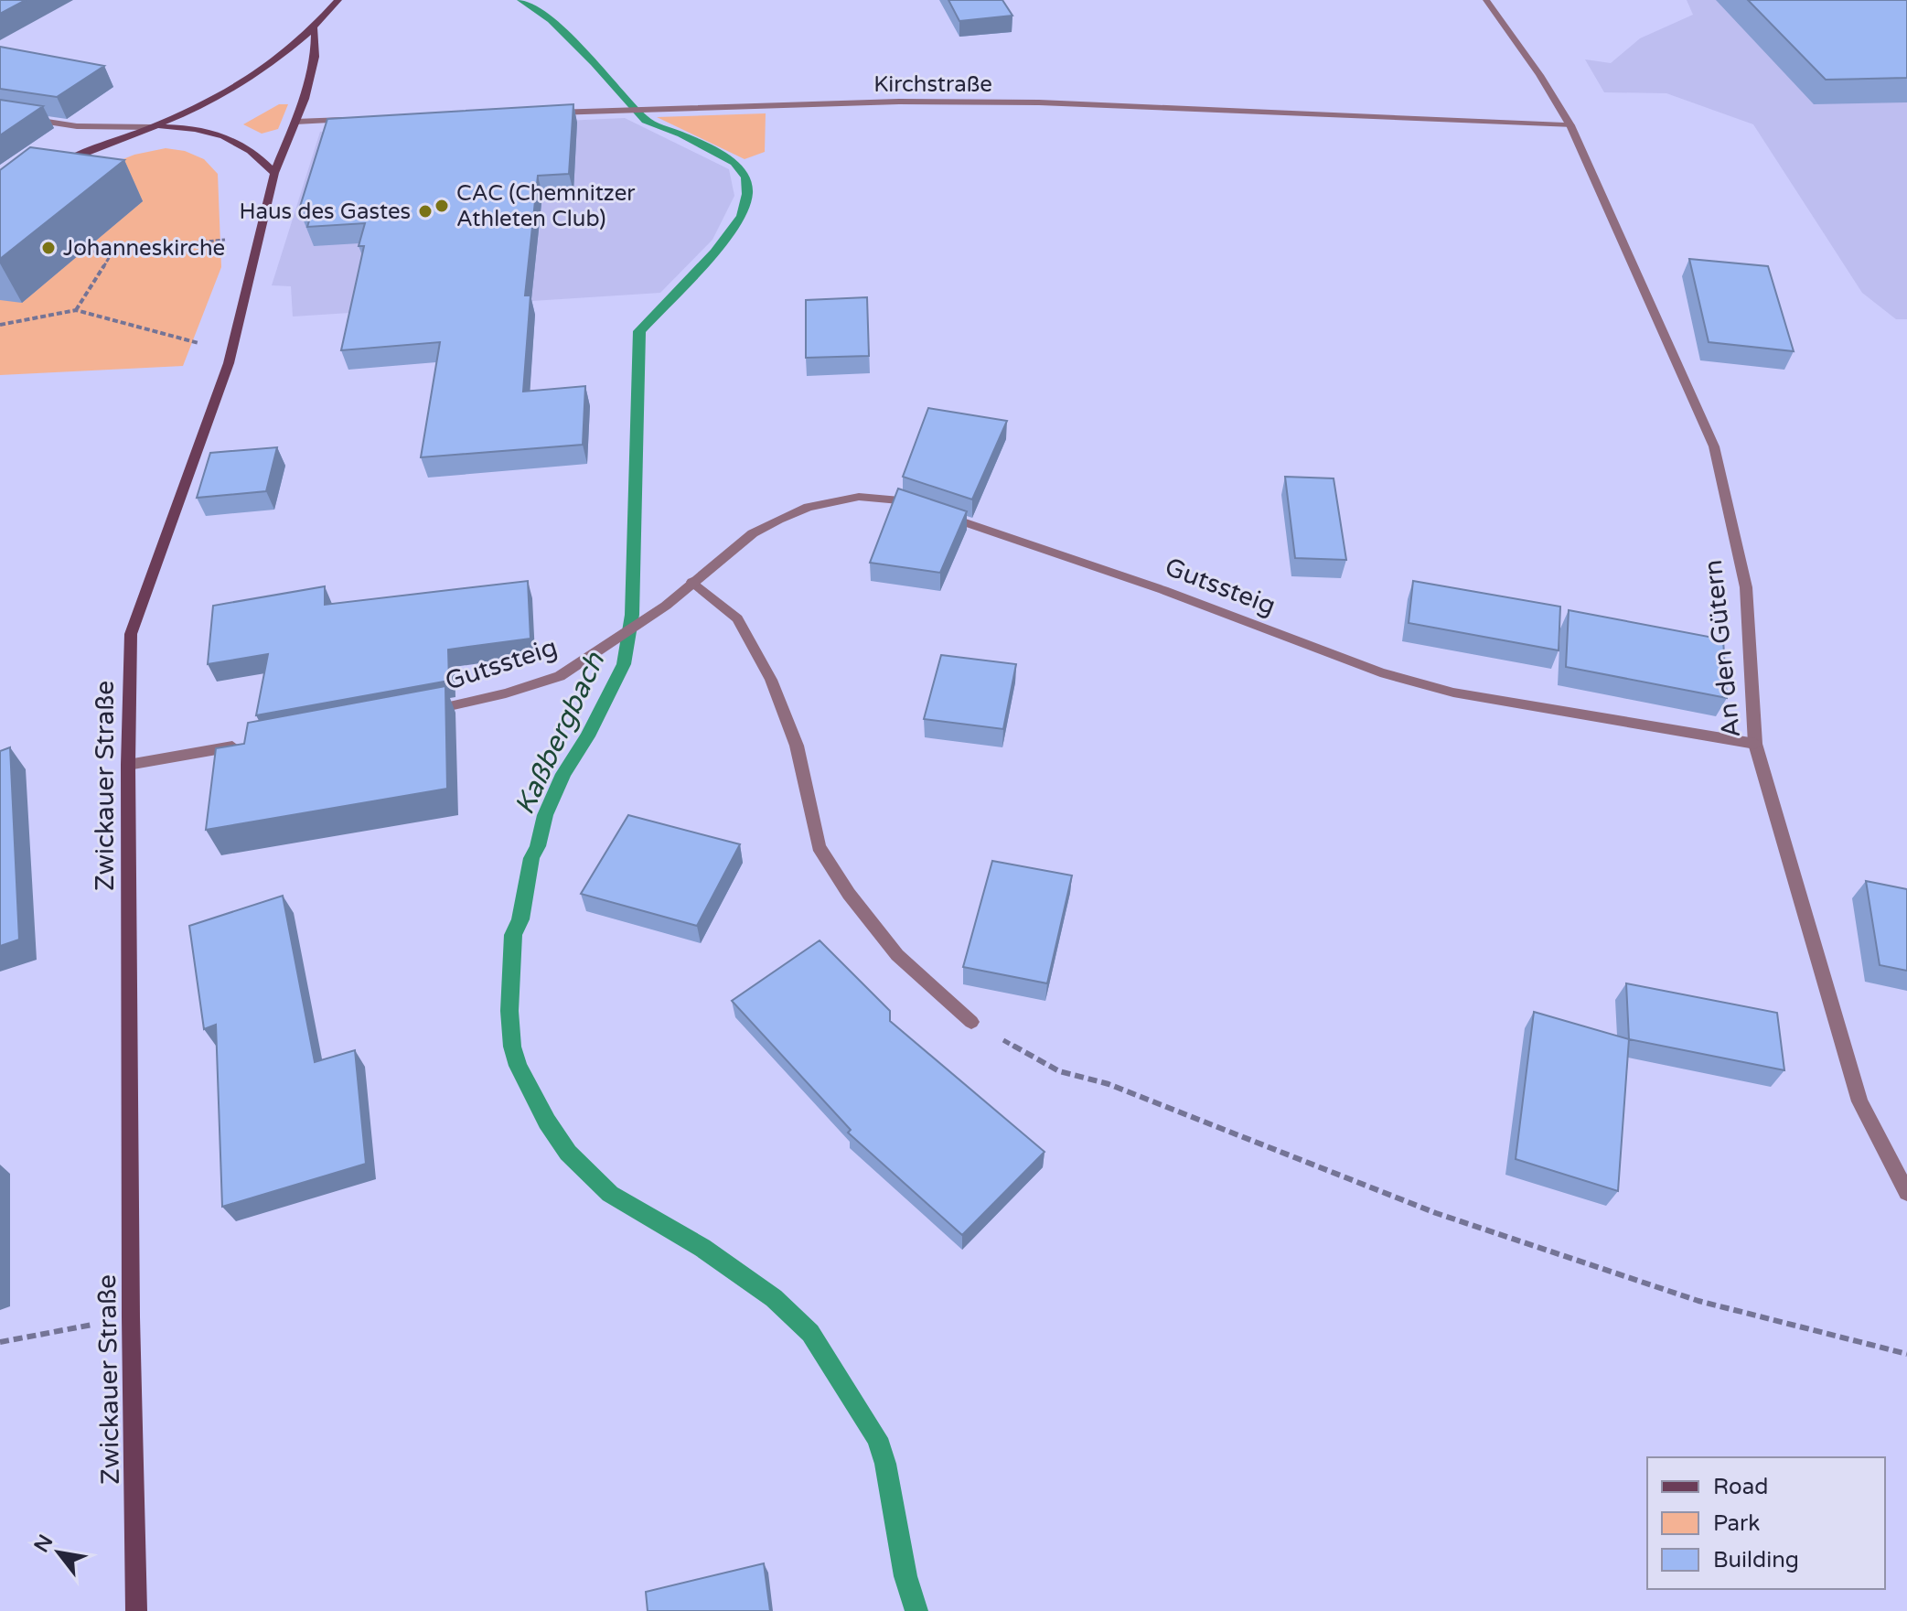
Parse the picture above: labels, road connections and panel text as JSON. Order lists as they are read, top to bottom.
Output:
{
  "streets": {
    "main road": ["Zwickauer Straße"],
    "street": ["Kirchstraße", "Gutssteig", "An den Gütern"]
  },
  "crossings": [
    ["Kirchstraße", "An den Gütern"],
    ["Gutssteig", "An den Gütern"]
  ],
  "water": ["Kaßbergbach"],
  "places": ["CAC (Chemnitzer Athleten Club)", "Haus des Gastes", "Johanneskirche"],
  "legend": ["Road", "Park", "Building"],
  "north": "top left"
}
